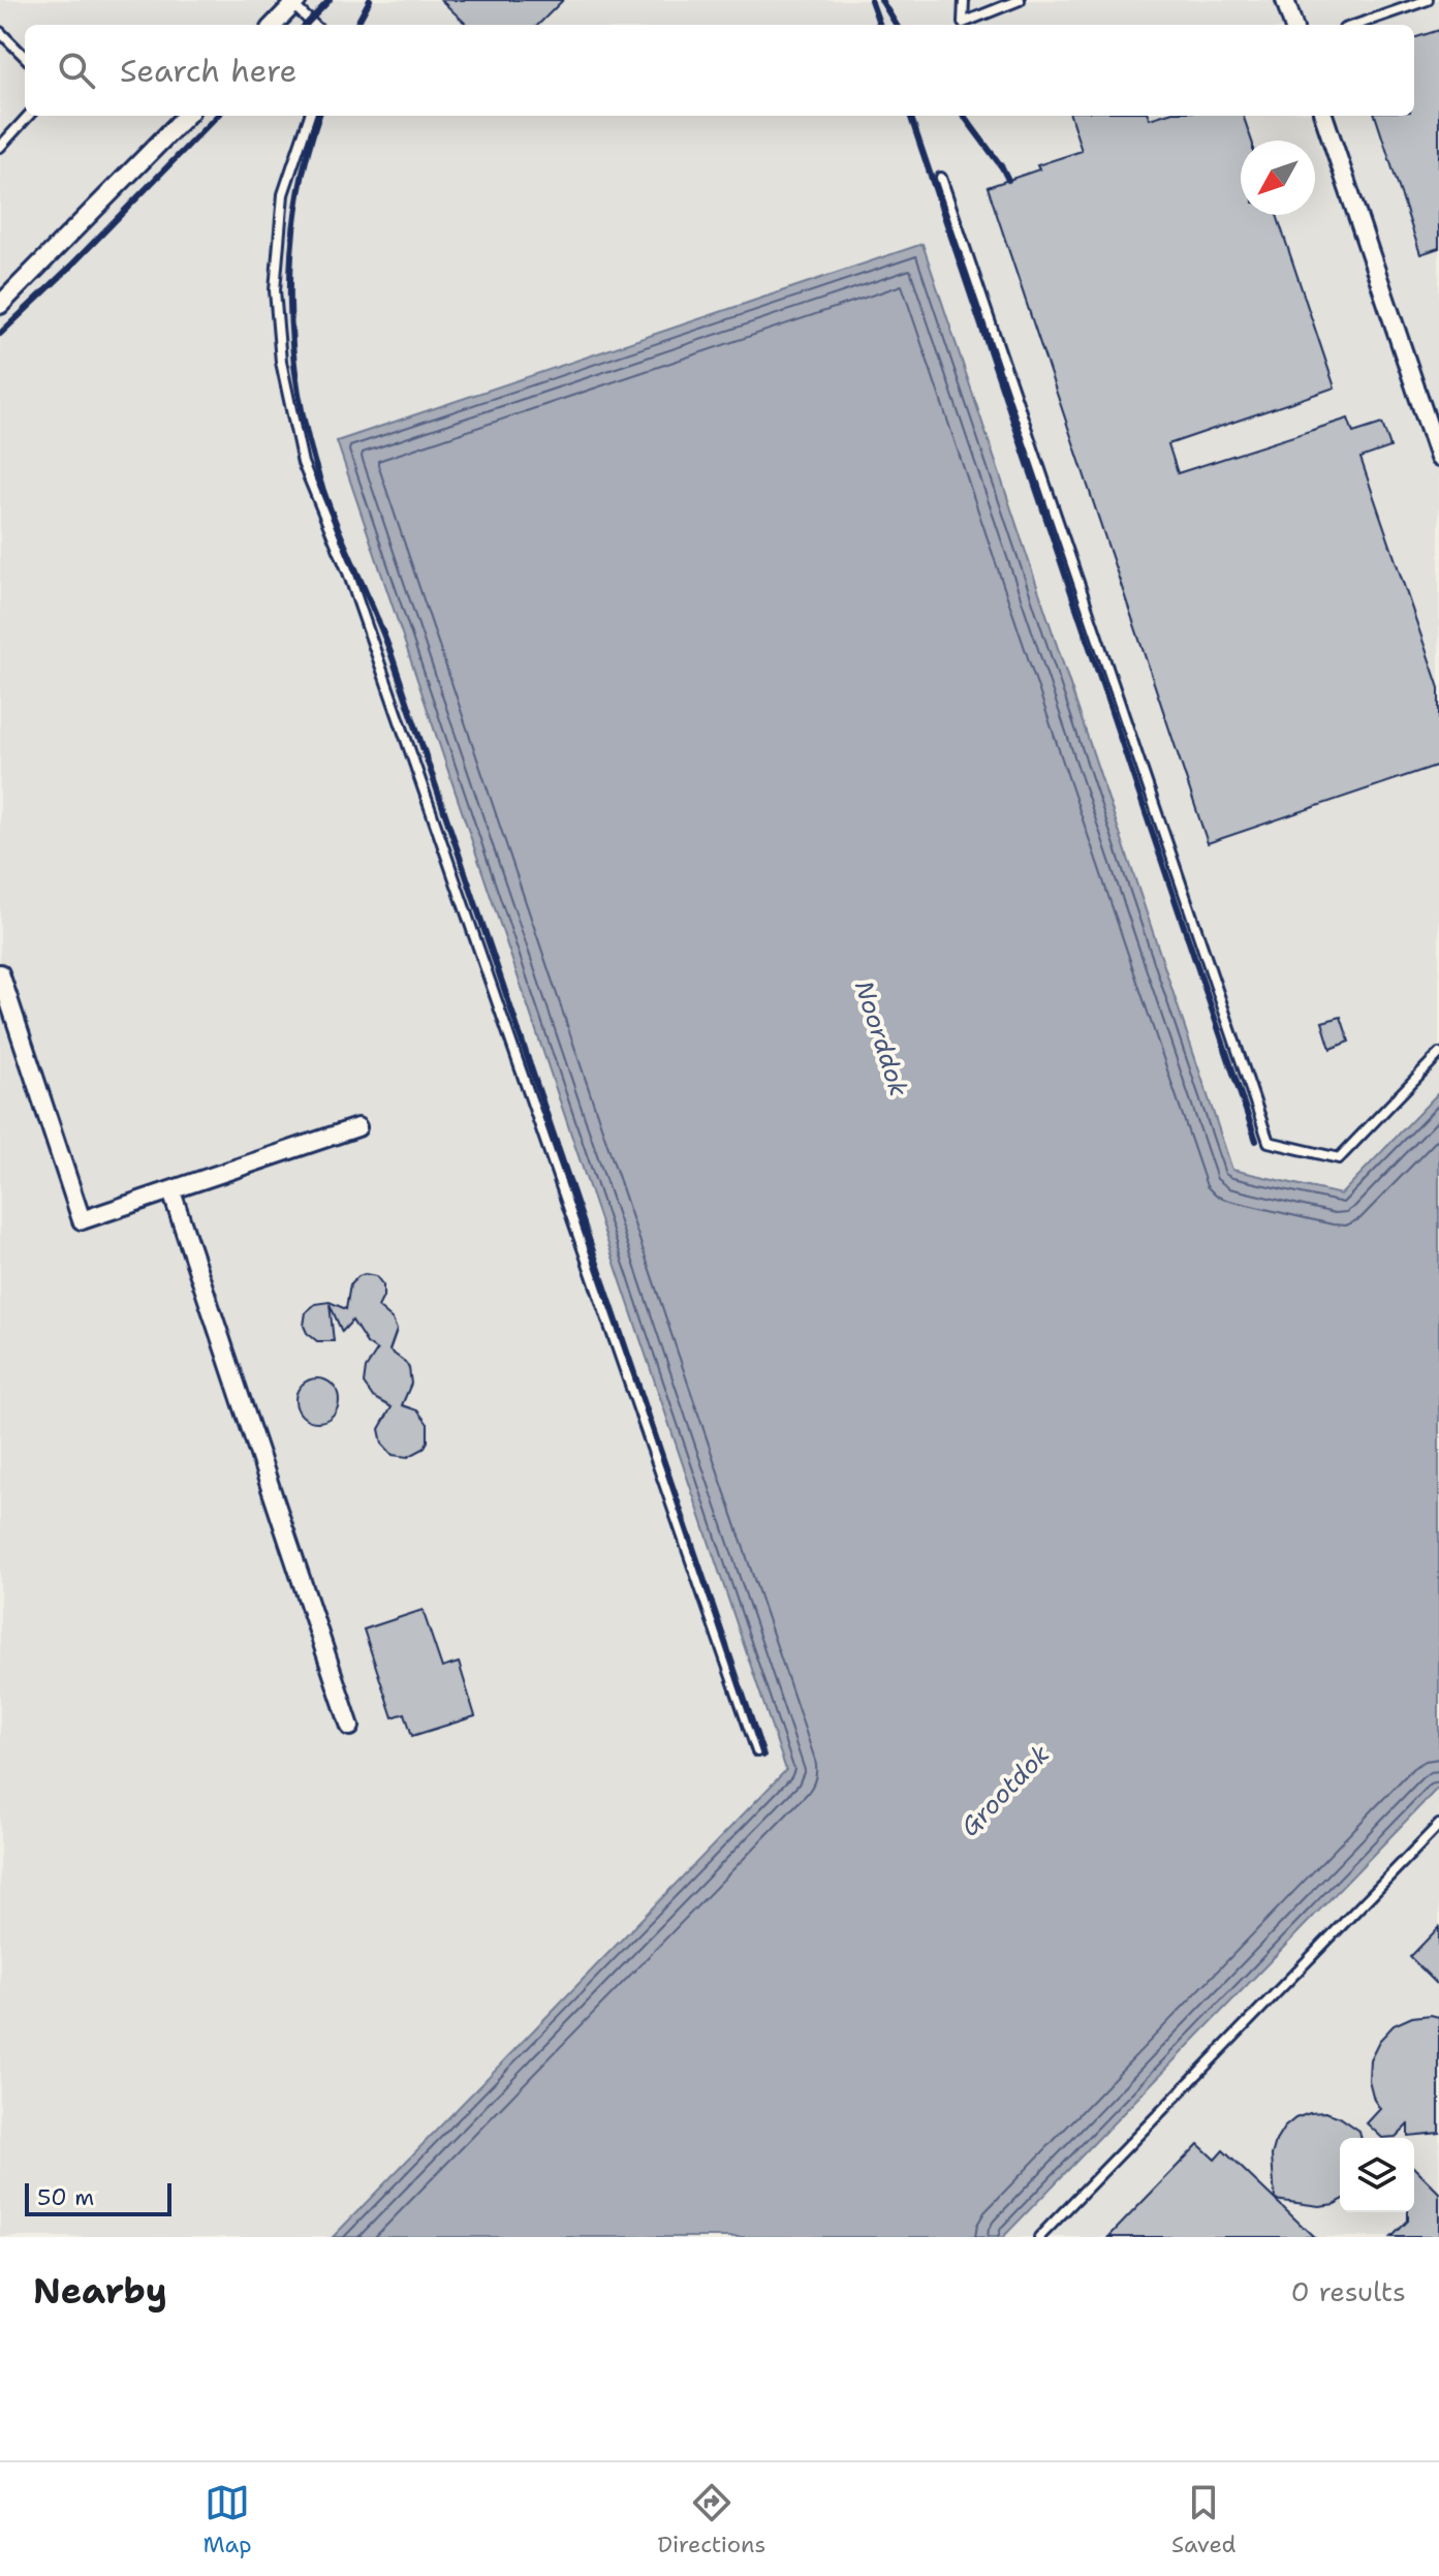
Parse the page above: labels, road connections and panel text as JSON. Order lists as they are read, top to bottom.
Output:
{
  "water": ["Noorddok", "Grootdok"],
  "scale_bar": "50 m",
  "north": "bottom left",
  "page": {
    "search": "Search here",
    "scale": "50 m",
    "heading": ["Nearby", "0 results"],
    "nav": ["Map", "Directions", "Saved"]
  }
}
